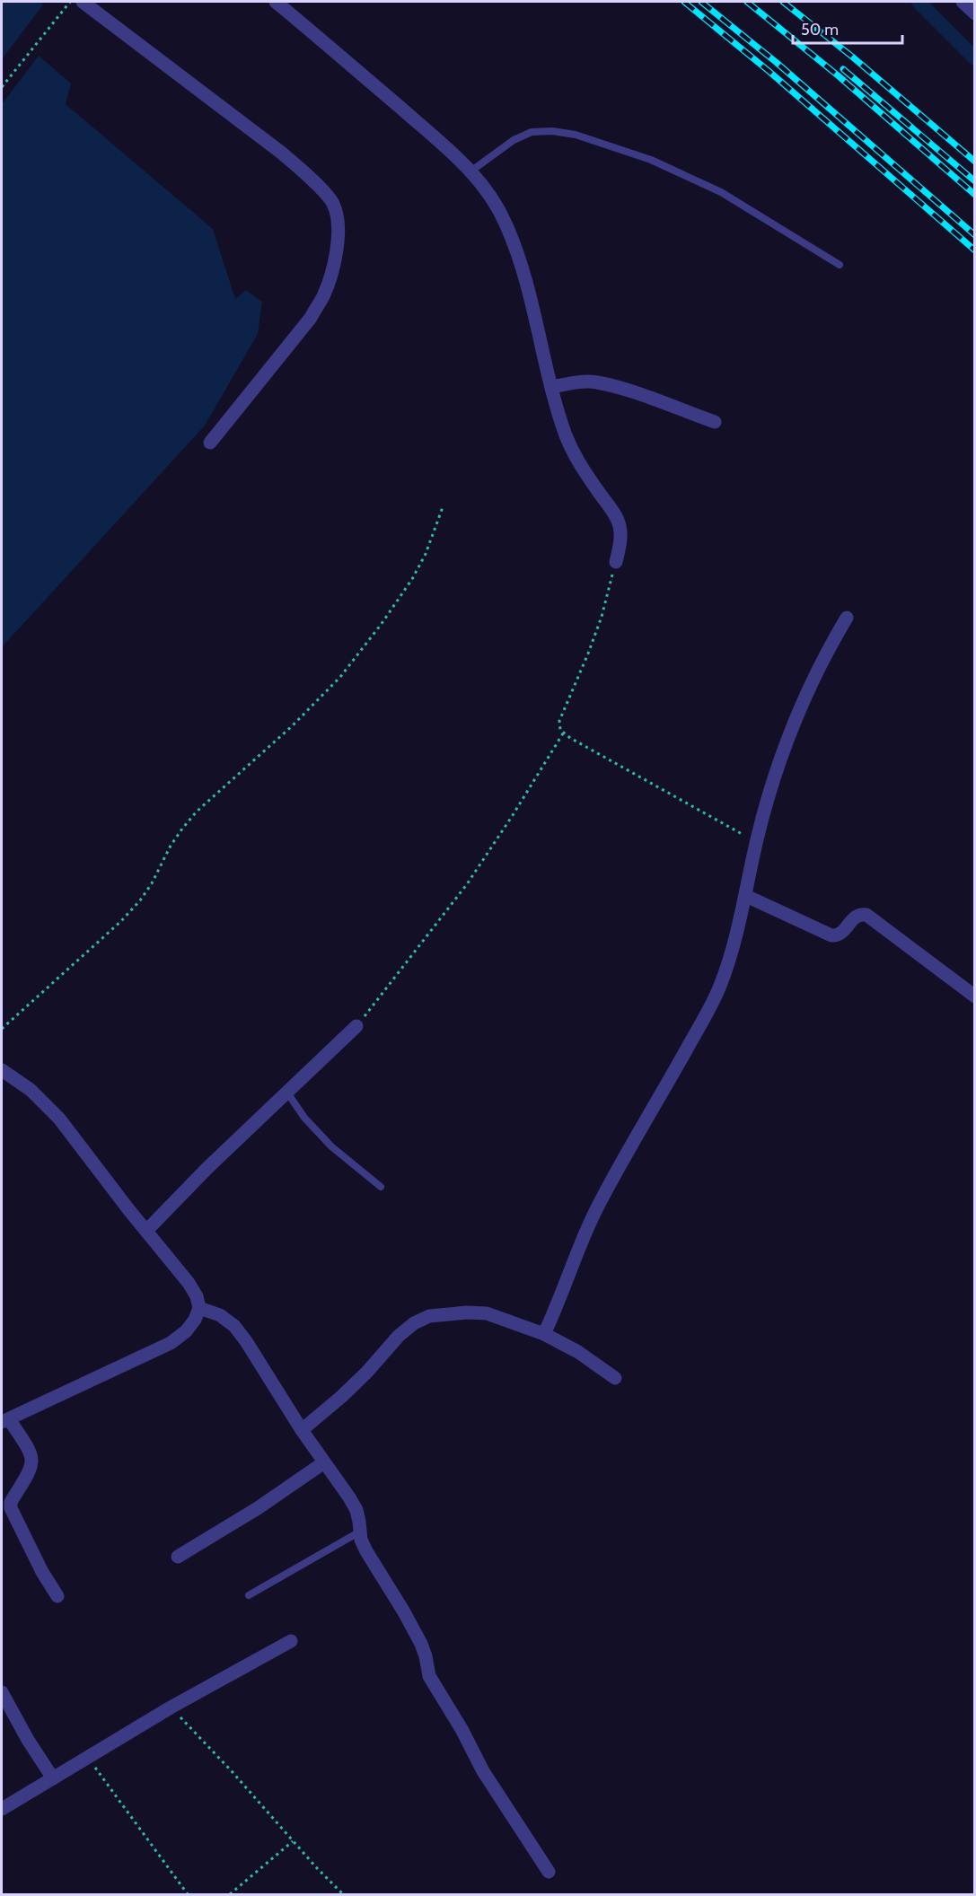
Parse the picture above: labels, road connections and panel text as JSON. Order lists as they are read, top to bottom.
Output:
{
  "scale_bar": "50 m"
}
